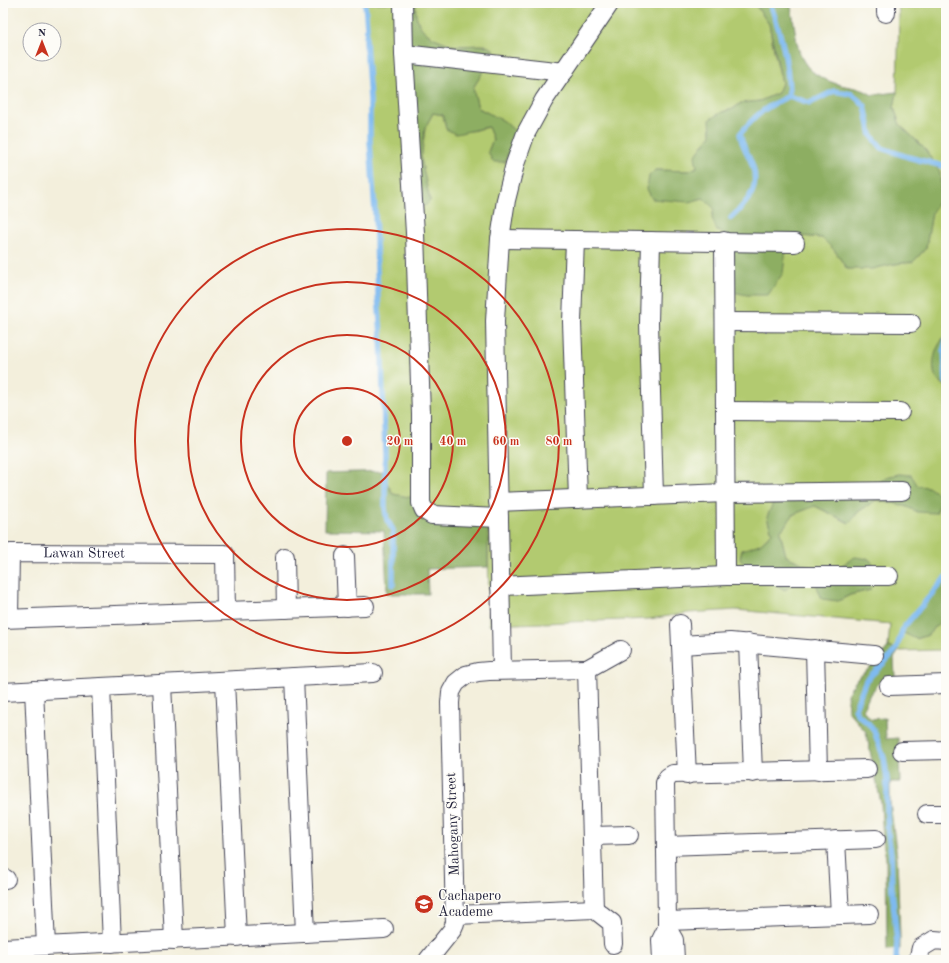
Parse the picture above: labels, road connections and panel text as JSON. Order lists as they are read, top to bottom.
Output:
{
  "streets": {
    "street": ["Lawan Street", "Mahogany Street"]
  },
  "places": {
    "school or university": ["Cachapero Academe"]
  },
  "north": "top",
  "rings": [
    "20 m",
    "40 m",
    "60 m",
    "80 m"
  ]
}
